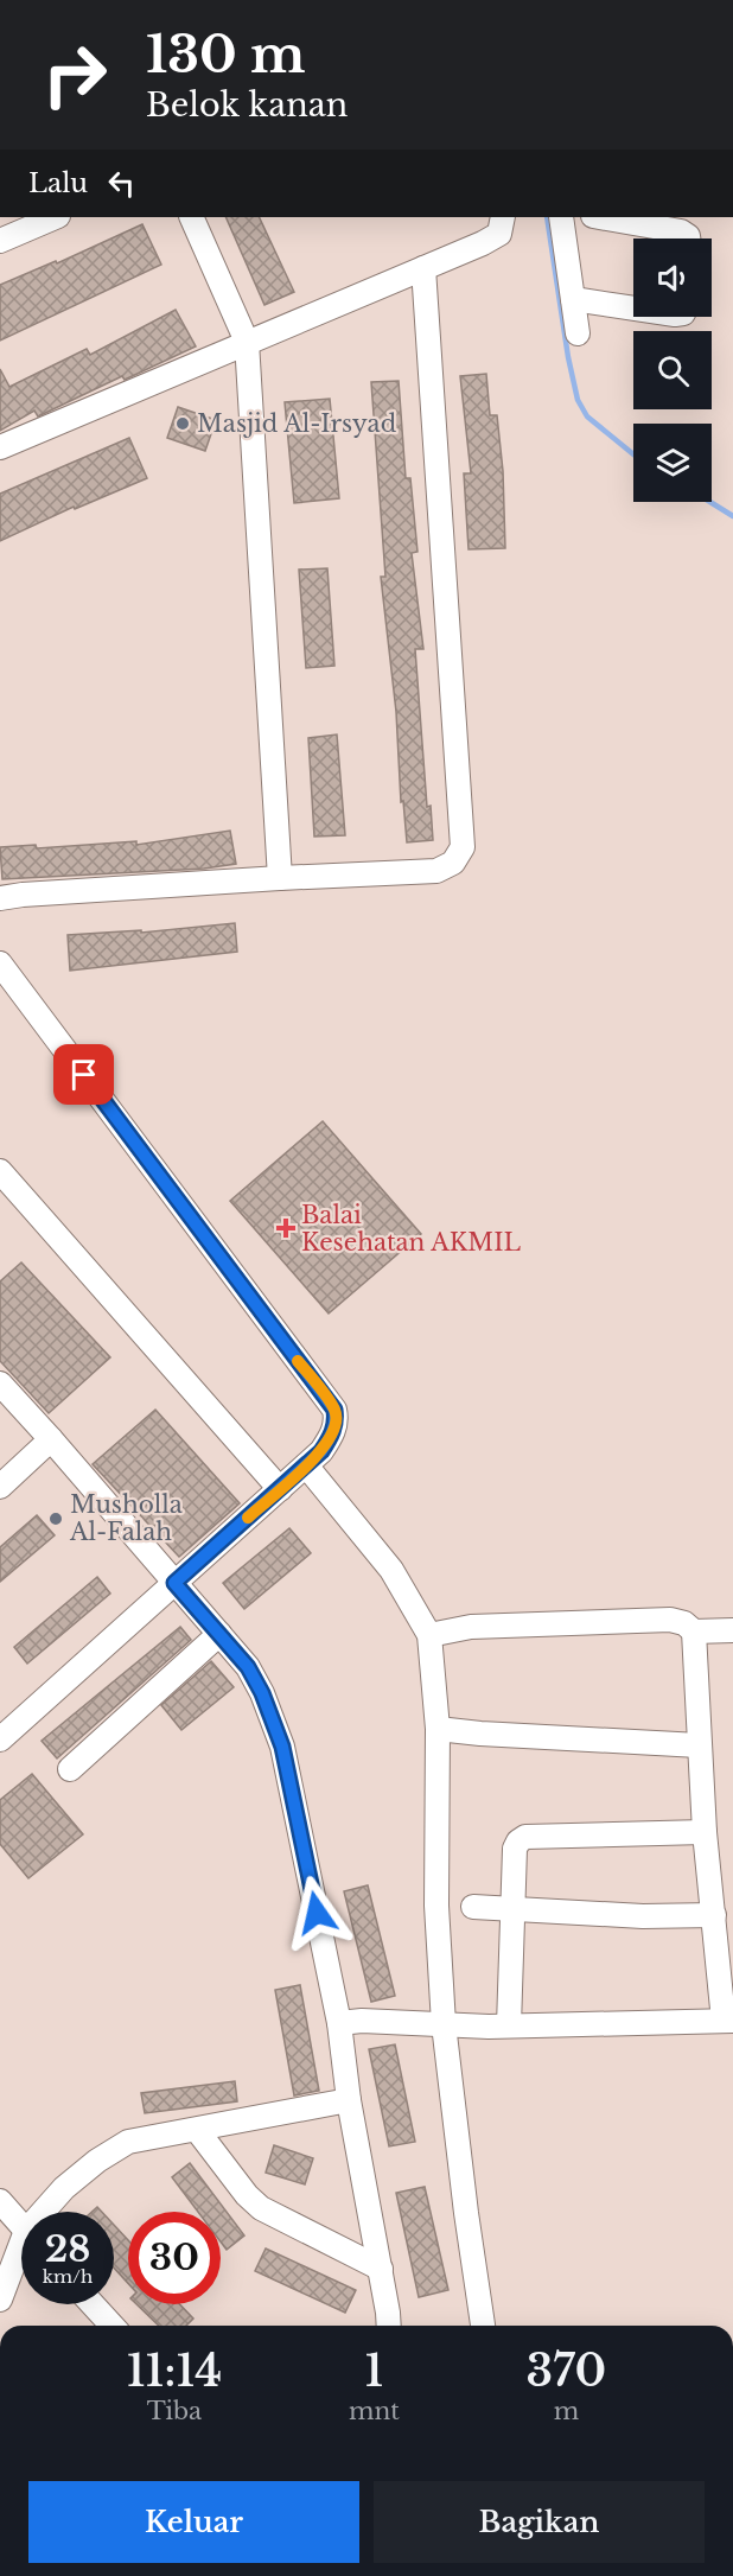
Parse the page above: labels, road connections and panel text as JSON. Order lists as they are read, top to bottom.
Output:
{
  "places": {
    "other": ["Masjid Al-Irsyad", "Musholla Al-Falah"],
    "health": ["Balai Kesehatan AKMIL"]
  },
  "page": {
    "turn": ["130 m", "Belok kanan"],
    "then": "Lalu",
    "speed": "28 km/h",
    "limit": "30",
    "eta": [
      "11:14",
      "Tiba",
      "1",
      "mnt",
      "370",
      "m"
    ],
    "buttons": ["Keluar", "Bagikan"]
  }
}
